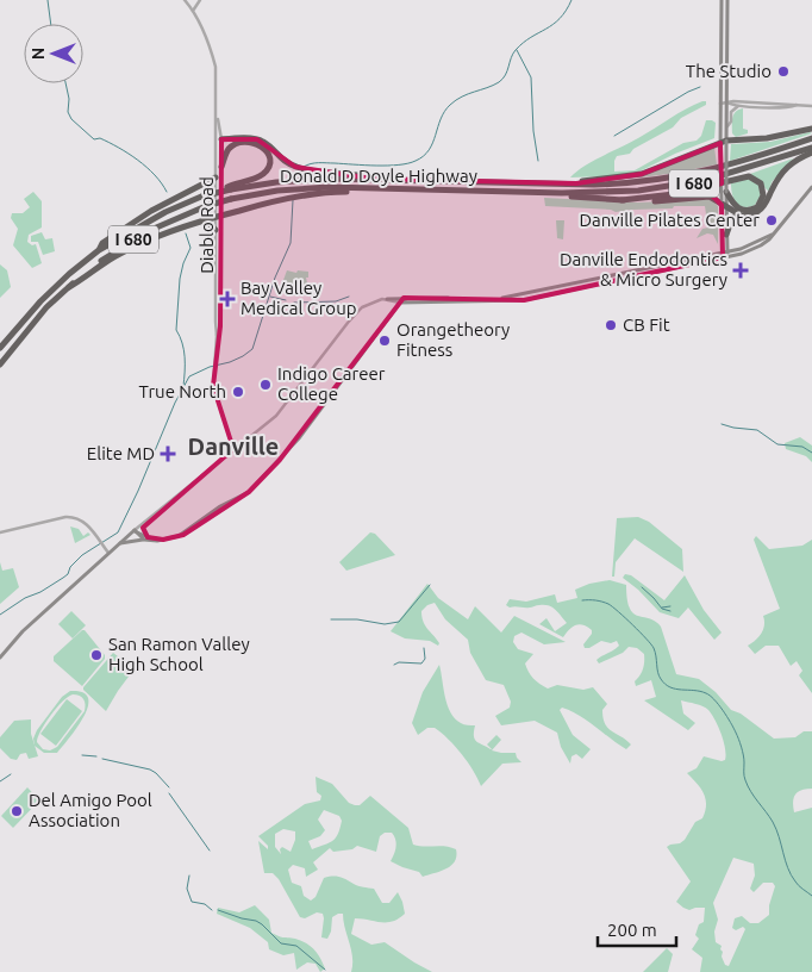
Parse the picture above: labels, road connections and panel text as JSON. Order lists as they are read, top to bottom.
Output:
{
  "streets": {
    "highway": ["Donald D Doyle Highway", "I 680"],
    "street": ["Diablo Road"]
  },
  "crossings": [
    ["Donald D Doyle Highway", "I 680"]
  ],
  "districts": ["Danville"],
  "places": {
    "other": [
      "The Studio",
      "Danville Pilates Center",
      "CB Fit",
      "Orangetheory Fitness",
      "Indigo Career College",
      "True North",
      "San Ramon Valley High School",
      "Del Amigo Pool Association"
    ],
    "health": ["Danville Endodontics & Micro Surgery", "Bay Valley Medical Group", "Elite MD"]
  },
  "scale_bar": "200 m",
  "north": "left"
}
